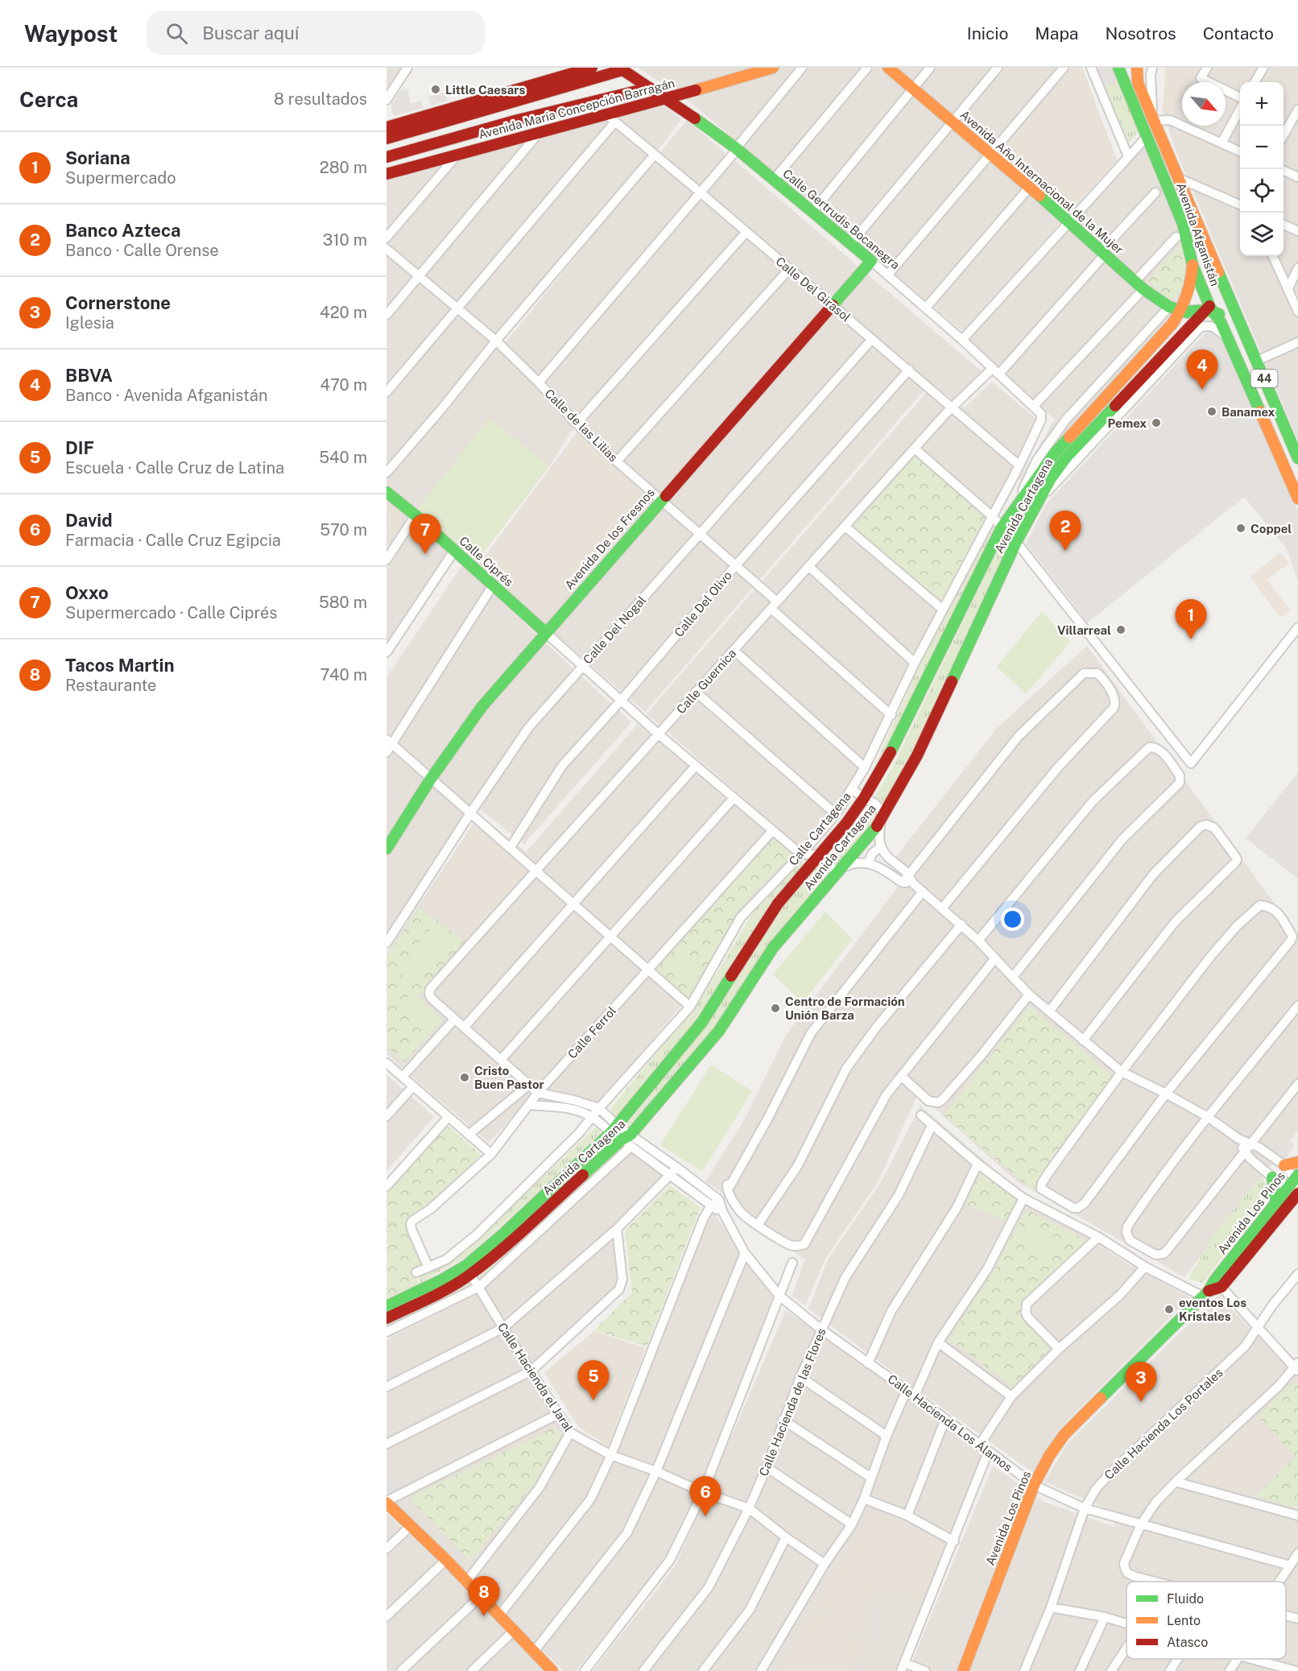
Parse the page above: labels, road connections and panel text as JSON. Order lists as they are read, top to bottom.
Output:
{
  "streets": {
    "street": [
      "Avenida María Concepción Barragán",
      "Avenida Año Internacional de la Mujer",
      "Calle Gertrudis Bocanegra",
      "Avenida Afganistán",
      "Calle Del Girasol",
      "44",
      "Calle de las Lilias",
      "Avenida Cartagena",
      "Avenida De los Fresnos",
      "Calle Ciprés",
      "Calle Del Olivo",
      "Calle Del Nogal",
      "Calle Guernica",
      "Calle Cartagena",
      "Calle Ferrol",
      "Avenida Los Pinos",
      "Calle Hacienda el Jaral",
      "Calle Hacienda de las Flores",
      "Calle Hacienda Los Álamos",
      "Calle Hacienda Los Portales"
    ]
  },
  "crossings": [
    ["Avenida María Concepción Barragán", "Calle Gertrudis Bocanegra"],
    ["Avenida María Concepción Barragán", "Calle Del Girasol"],
    ["Avenida Año Internacional de la Mujer", "Avenida Cartagena"],
    ["Avenida Año Internacional de la Mujer", "Calle Guernica"],
    ["Calle Gertrudis Bocanegra", "Avenida De los Fresnos"],
    ["Calle Gertrudis Bocanegra", "Calle Guernica"],
    ["Calle Gertrudis Bocanegra", "Calle Cartagena"],
    ["Avenida Afganistán", "Avenida Cartagena"],
    ["Calle Del Girasol", "Avenida De los Fresnos"],
    ["Calle Del Girasol", "Calle Del Olivo"],
    ["Calle Del Girasol", "Calle Del Nogal"],
    ["Calle Del Girasol", "Calle Guernica"],
    ["Calle Del Girasol", "Calle Cartagena"],
    ["Calle de las Lilias", "Avenida De los Fresnos"],
    ["Calle de las Lilias", "Calle Del Olivo"],
    ["Calle de las Lilias", "Calle Del Nogal"],
    ["Calle de las Lilias", "Calle Guernica"],
    ["Calle de las Lilias", "Calle Cartagena"],
    ["Avenida Cartagena", "Calle Hacienda el Jaral"],
    ["Avenida De los Fresnos", "Calle Ciprés"],
    ["Calle Cartagena", "Calle Ferrol"],
    ["Avenida Los Pinos", "Calle Hacienda Los Álamos"],
    ["Calle Hacienda el Jaral", "Calle Hacienda de las Flores"],
    ["Calle Hacienda de las Flores", "Calle Hacienda Los Álamos"],
    ["Calle Hacienda Los Álamos", "Calle Hacienda Los Portales"]
  ],
  "places": [
    "Little Caesars",
    "Banamex",
    "Pemex",
    "Coppel",
    "Villarreal",
    "Centro de Formación Unión Barza",
    "Cristo Buen Pastor",
    "eventos Los Kristales"
  ],
  "legend": ["Fluido", "Lento", "Atasco"],
  "north": "bottom right",
  "page": {
    "header": "Waypost",
    "search": "Buscar aquí",
    "nav": [
      "Inicio",
      "Mapa",
      "Nosotros",
      "Contacto"
    ],
    "heading": ["Cerca", "8 resultados"],
    "map_buttons": ["+", "−"],
    "list": [
      {
        "mark": "1",
        "name": "Soriana",
        "note": "Supermercado",
        "value": "280 m"
      },
      {
        "mark": "2",
        "name": "Banco Azteca",
        "note": "Banco · Calle Orense",
        "value": "310 m"
      },
      {
        "mark": "3",
        "name": "Cornerstone",
        "note": "Iglesia",
        "value": "420 m"
      },
      {
        "mark": "4",
        "name": "BBVA",
        "note": "Banco · Avenida Afganistán",
        "value": "470 m"
      },
      {
        "mark": "5",
        "name": "DIF",
        "note": "Escuela · Calle Cruz de Latina",
        "value": "540 m"
      },
      {
        "mark": "6",
        "name": "David",
        "note": "Farmacia · Calle Cruz Egipcia",
        "value": "570 m"
      },
      {
        "mark": "7",
        "name": "Oxxo",
        "note": "Supermercado · Calle Ciprés",
        "value": "580 m"
      },
      {
        "mark": "8",
        "name": "Tacos Martin",
        "note": "Restaurante",
        "value": "740 m"
      }
    ],
    "pins": [
      "4",
      "2",
      "7",
      "1",
      "5",
      "3",
      "6",
      "8"
    ]
  }
}
